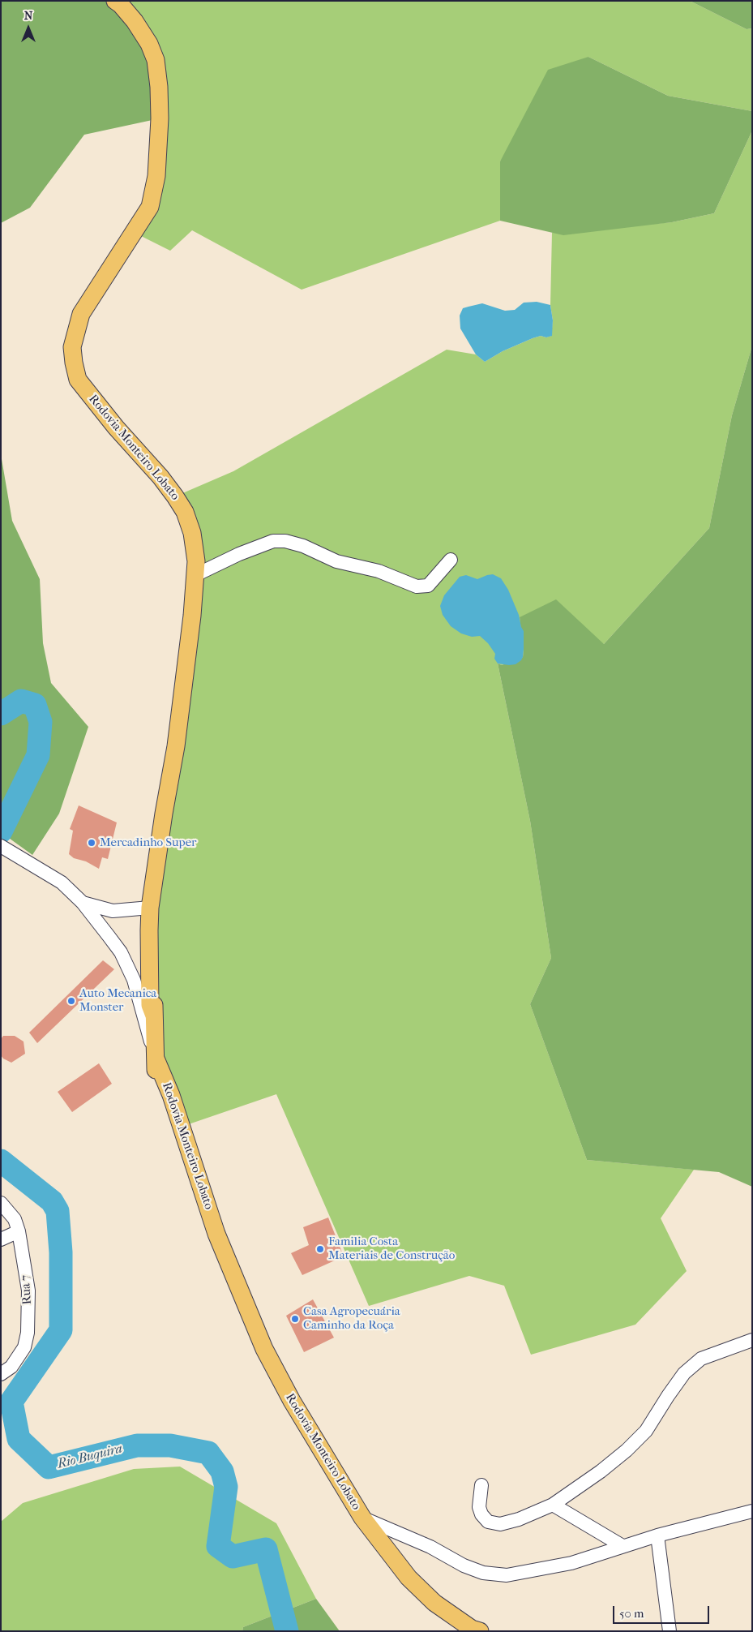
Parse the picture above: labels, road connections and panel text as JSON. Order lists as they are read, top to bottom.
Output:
{
  "streets": {
    "main road": ["Rodovia Monteiro Lobato"],
    "street": ["Rua 7"]
  },
  "water": ["Rio Buquira"],
  "places": [
    "Mercadinho Super",
    "Auto Mecanica Monster",
    "Familia Costa Materiais de Construção",
    "Casa Agropecuária Caminho da Roça"
  ],
  "scale_bar": "50 m",
  "north": "top"
}
